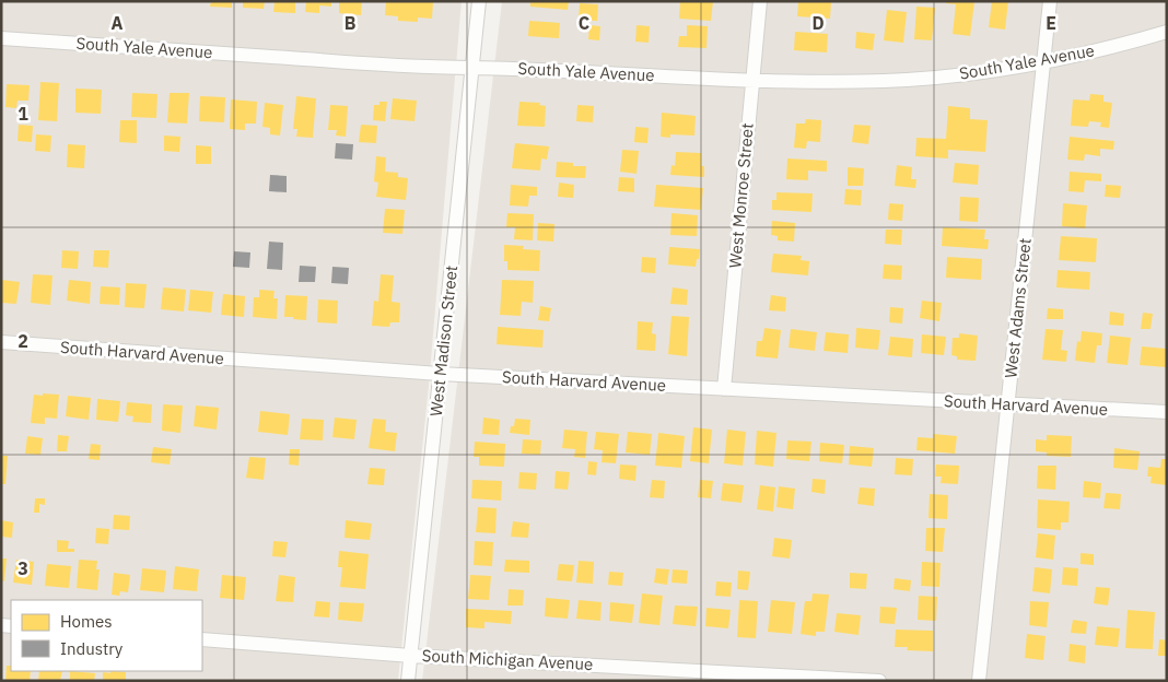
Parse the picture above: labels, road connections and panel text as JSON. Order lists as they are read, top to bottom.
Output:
{
  "streets": {
    "street": [
      "South Yale Avenue",
      "West Monroe Street",
      "West Adams Street",
      "West Madison Street",
      "South Harvard Avenue",
      "South Michigan Avenue"
    ]
  },
  "crossings": [
    ["South Yale Avenue", "West Monroe Street"],
    ["South Yale Avenue", "West Adams Street"],
    ["South Yale Avenue", "West Madison Street"],
    ["West Monroe Street", "South Harvard Avenue"],
    ["West Adams Street", "South Harvard Avenue"],
    ["West Madison Street", "South Harvard Avenue"],
    ["West Madison Street", "South Michigan Avenue"]
  ],
  "legend": ["Homes", "Industry"],
  "grid": {
    "columns": [
      "A",
      "B",
      "C",
      "D",
      "E"
    ],
    "rows": ["1", "2", "3"]
  }
}
